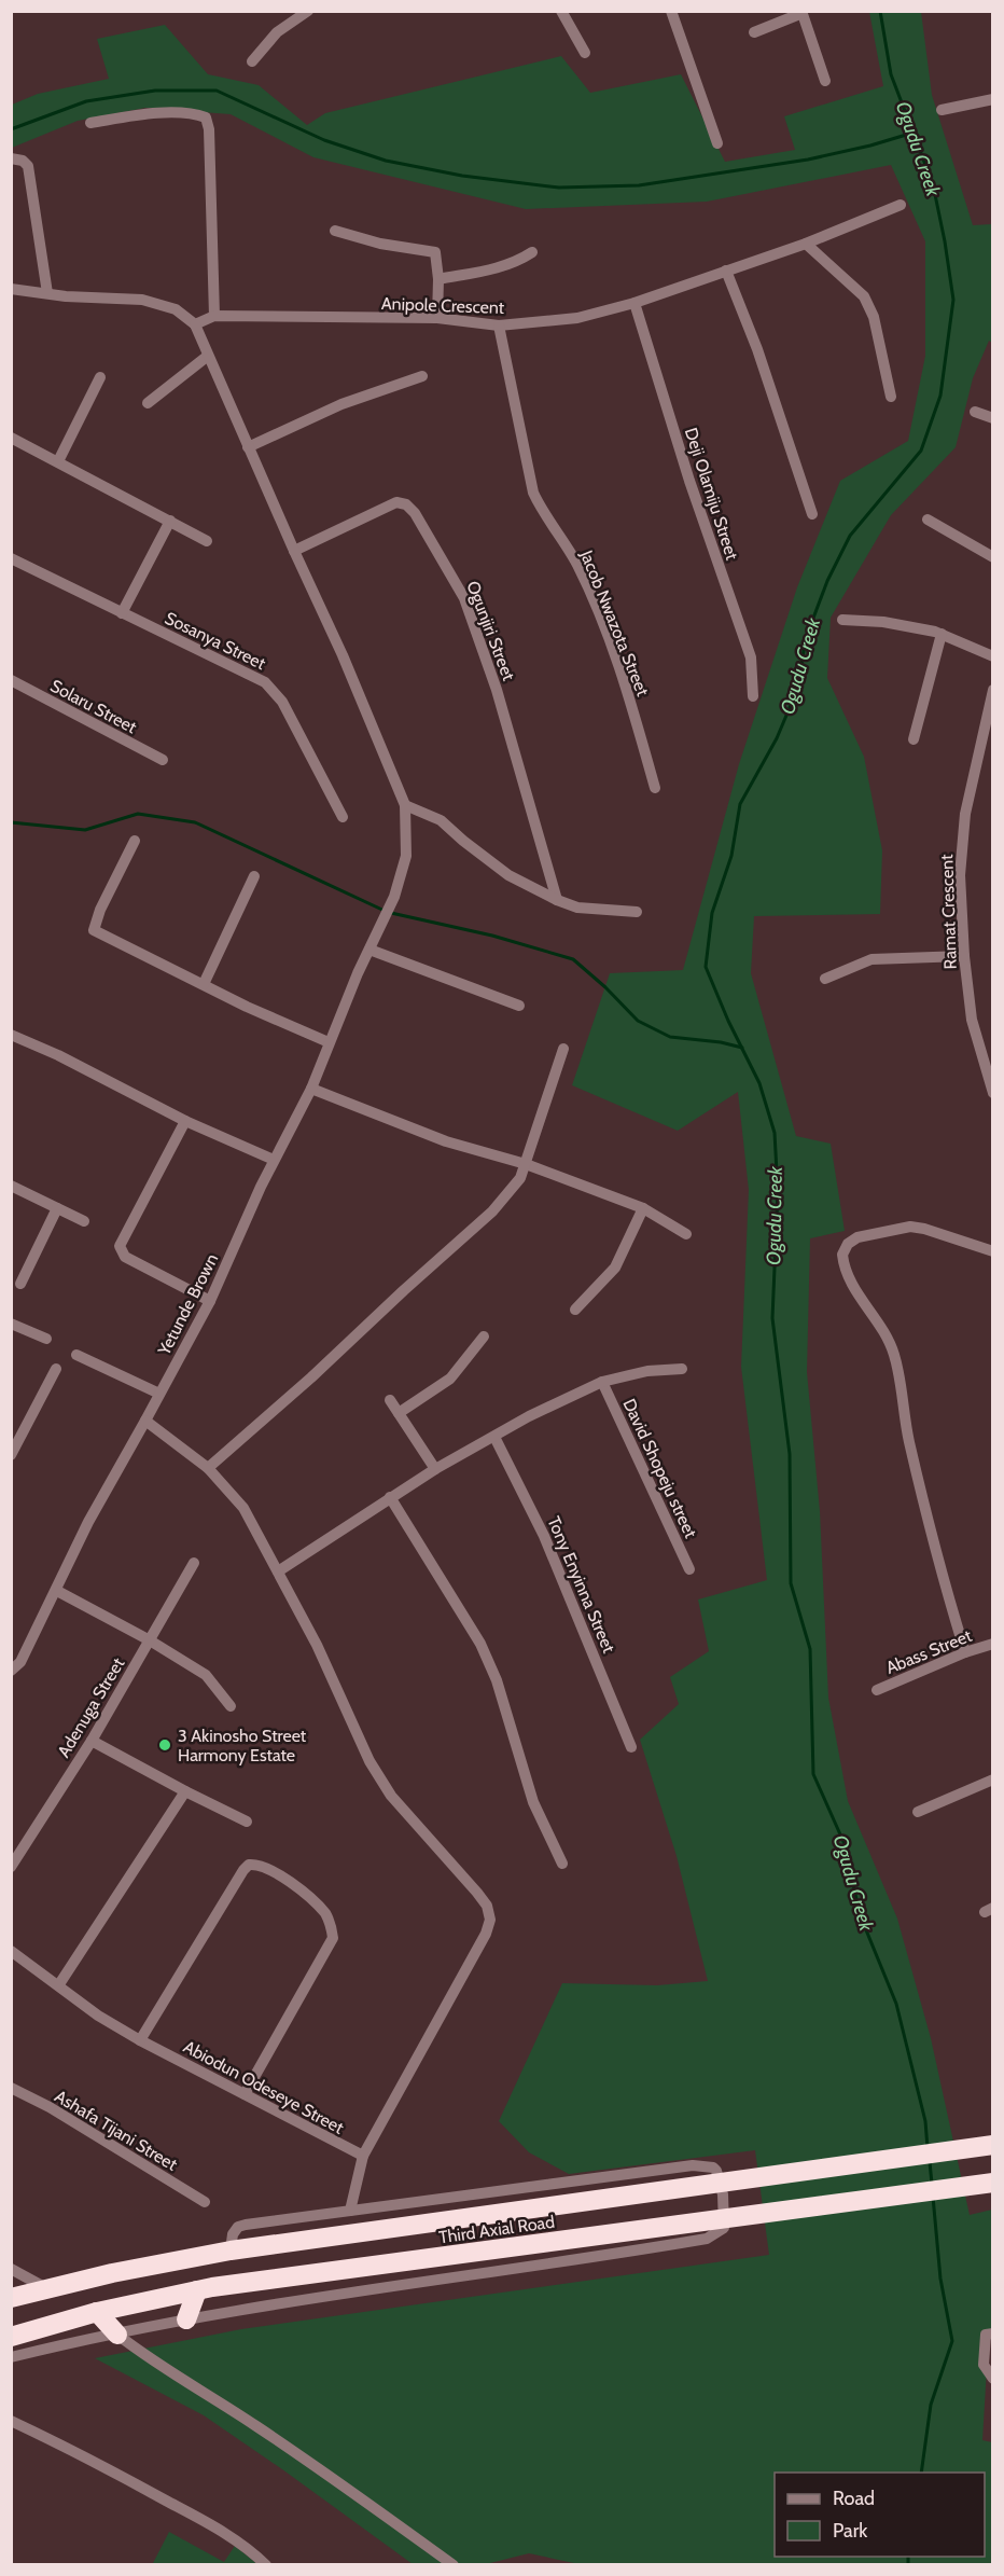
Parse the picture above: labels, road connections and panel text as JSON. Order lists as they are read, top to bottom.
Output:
{
  "streets": {
    "highway": ["Third Axial Road"],
    "street": [
      "Anipole Crescent",
      "Deji Olamiju Street",
      "Jacob Nwazota Street",
      "Ogunjiri Street",
      "Sosanya Street",
      "Solaru Street",
      "Ramat Crescent",
      "Yetunde Brown",
      "David Shopeju street",
      "Tony Enyinna Street",
      "Abass Street",
      "Adenuga Street",
      "Abiodun Odeseye Street",
      "Ashafa Tijani Street"
    ]
  },
  "crossings": [
    ["Anipole Crescent", "Deji Olamiju Street"],
    ["Anipole Crescent", "Jacob Nwazota Street"]
  ],
  "water": ["Ogudu Creek"],
  "places": ["3 Akinosho Street Harmony Estate"],
  "legend": ["Road", "Park"]
}
